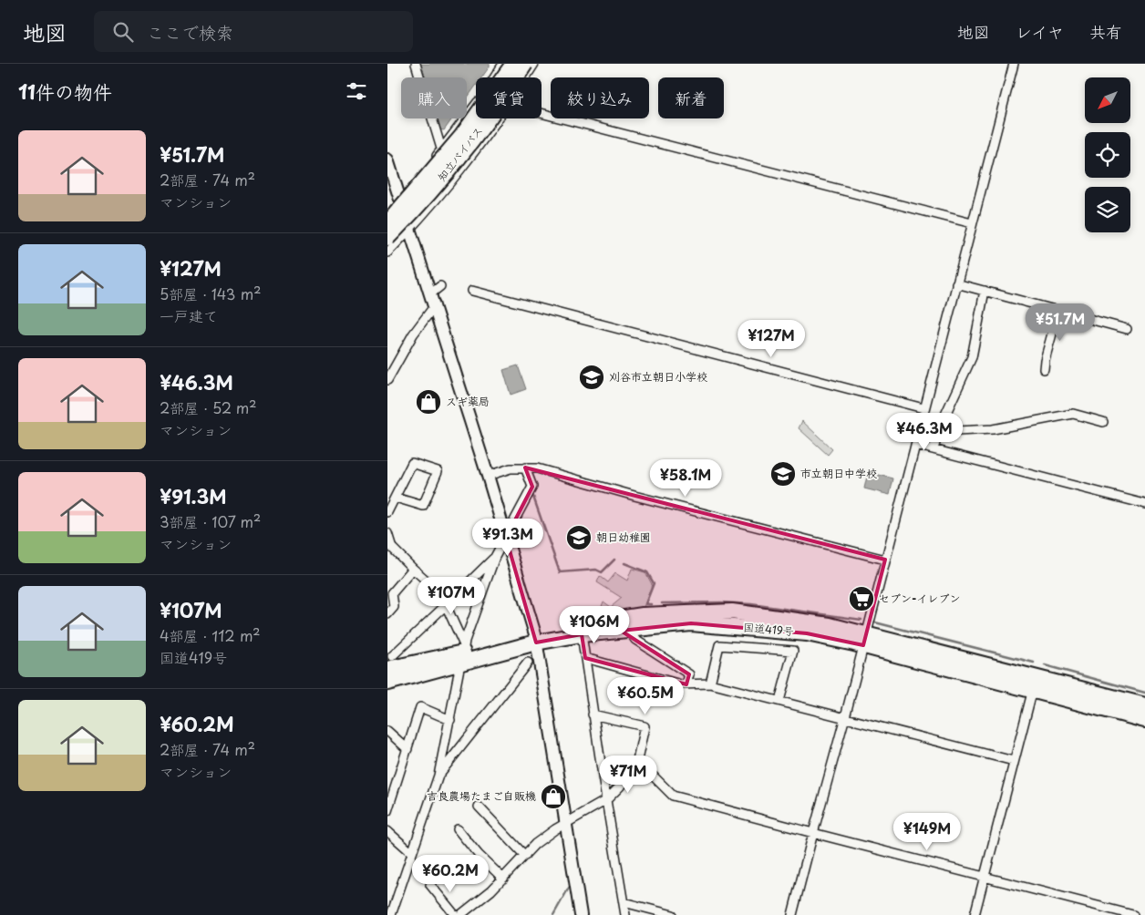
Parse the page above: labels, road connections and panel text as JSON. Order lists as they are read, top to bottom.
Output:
{
  "streets": {
    "highway": ["知立バイパス", "国道419号"]
  },
  "places": {
    "school or university": ["刈谷市立朝日小学校", "市立朝日中学校", "朝日幼稚園"],
    "shop": ["スギ薬局", "吉良農場たまご自販機"],
    "supermarket": ["セブン-イレブン"]
  },
  "north": "bottom left",
  "page": {
    "header": "地図",
    "search": "ここで検索",
    "nav": ["地図", "レイヤ", "共有"],
    "heading": "11件の物件",
    "chip": [
      "購入",
      "賃貸",
      "絞り込み",
      "新着"
    ],
    "list": [
      {
        "name": "¥51.7M",
        "note": "2部屋 · 74 m² · マンション"
      },
      {
        "name": "¥127M",
        "note": "5部屋 · 143 m² · 一戸建て"
      },
      {
        "name": "¥46.3M",
        "note": "2部屋 · 52 m² · マンション"
      },
      {
        "name": "¥91.3M",
        "note": "3部屋 · 107 m² · マンション"
      },
      {
        "name": "¥107M",
        "note": "4部屋 · 112 m² · 国道419号"
      },
      {
        "name": "¥60.2M",
        "note": "2部屋 · 74 m² · マンション"
      }
    ],
    "price": [
      "¥51.7M",
      "¥127M",
      "¥46.3M",
      "¥58.1M",
      "¥91.3M",
      "¥107M",
      "¥106M",
      "¥60.5M",
      "¥71M",
      "¥149M",
      "¥60.2M"
    ]
  }
}
